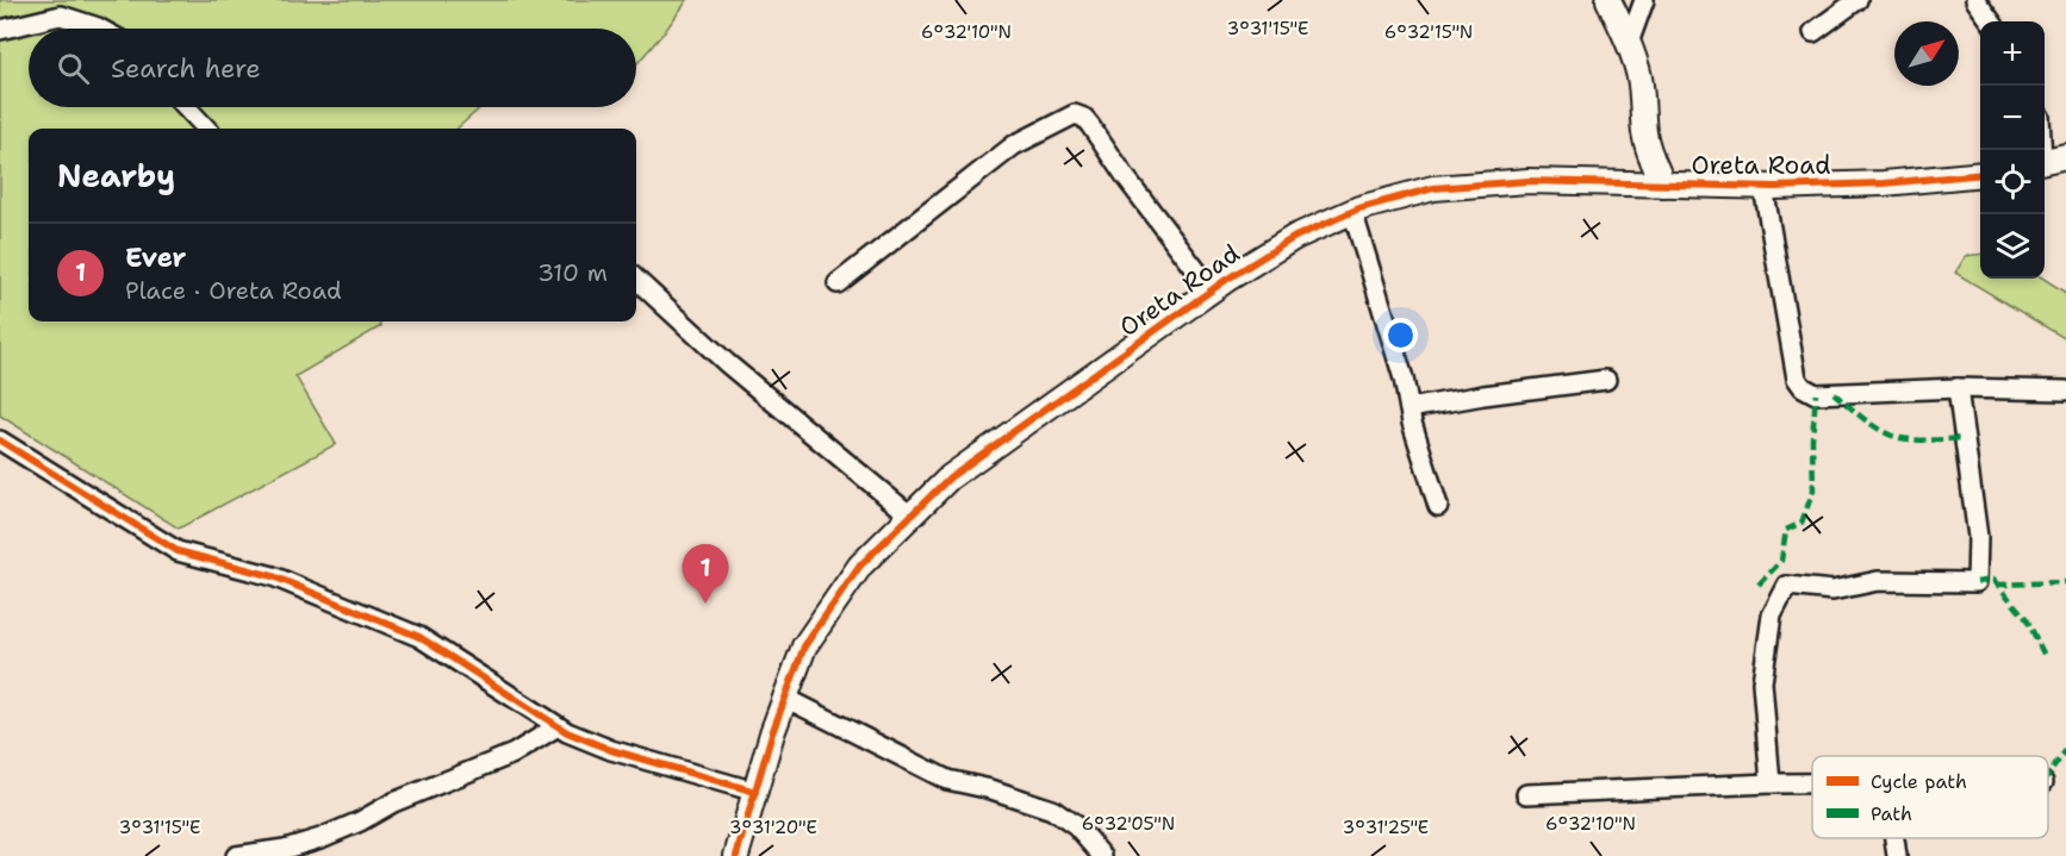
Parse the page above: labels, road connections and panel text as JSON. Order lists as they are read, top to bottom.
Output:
{
  "streets": {
    "street": ["Oreta Road"]
  },
  "legend": ["Cycle path", "Path"],
  "north": "top right",
  "page": {
    "map_buttons": ["+", "−"],
    "search": "Search here",
    "heading": "Nearby",
    "list": [
      {
        "mark": "1",
        "name": "Ever",
        "note": "Place · Oreta Road",
        "value": "310 m"
      }
    ],
    "pins": "1"
  },
  "coordinates": [
    "3°31'15\"E",
    "6°32'10\"N",
    "6°32'15\"N",
    "6°32'05\"N",
    "3°31'20\"E",
    "3°31'25\"E"
  ]
}
